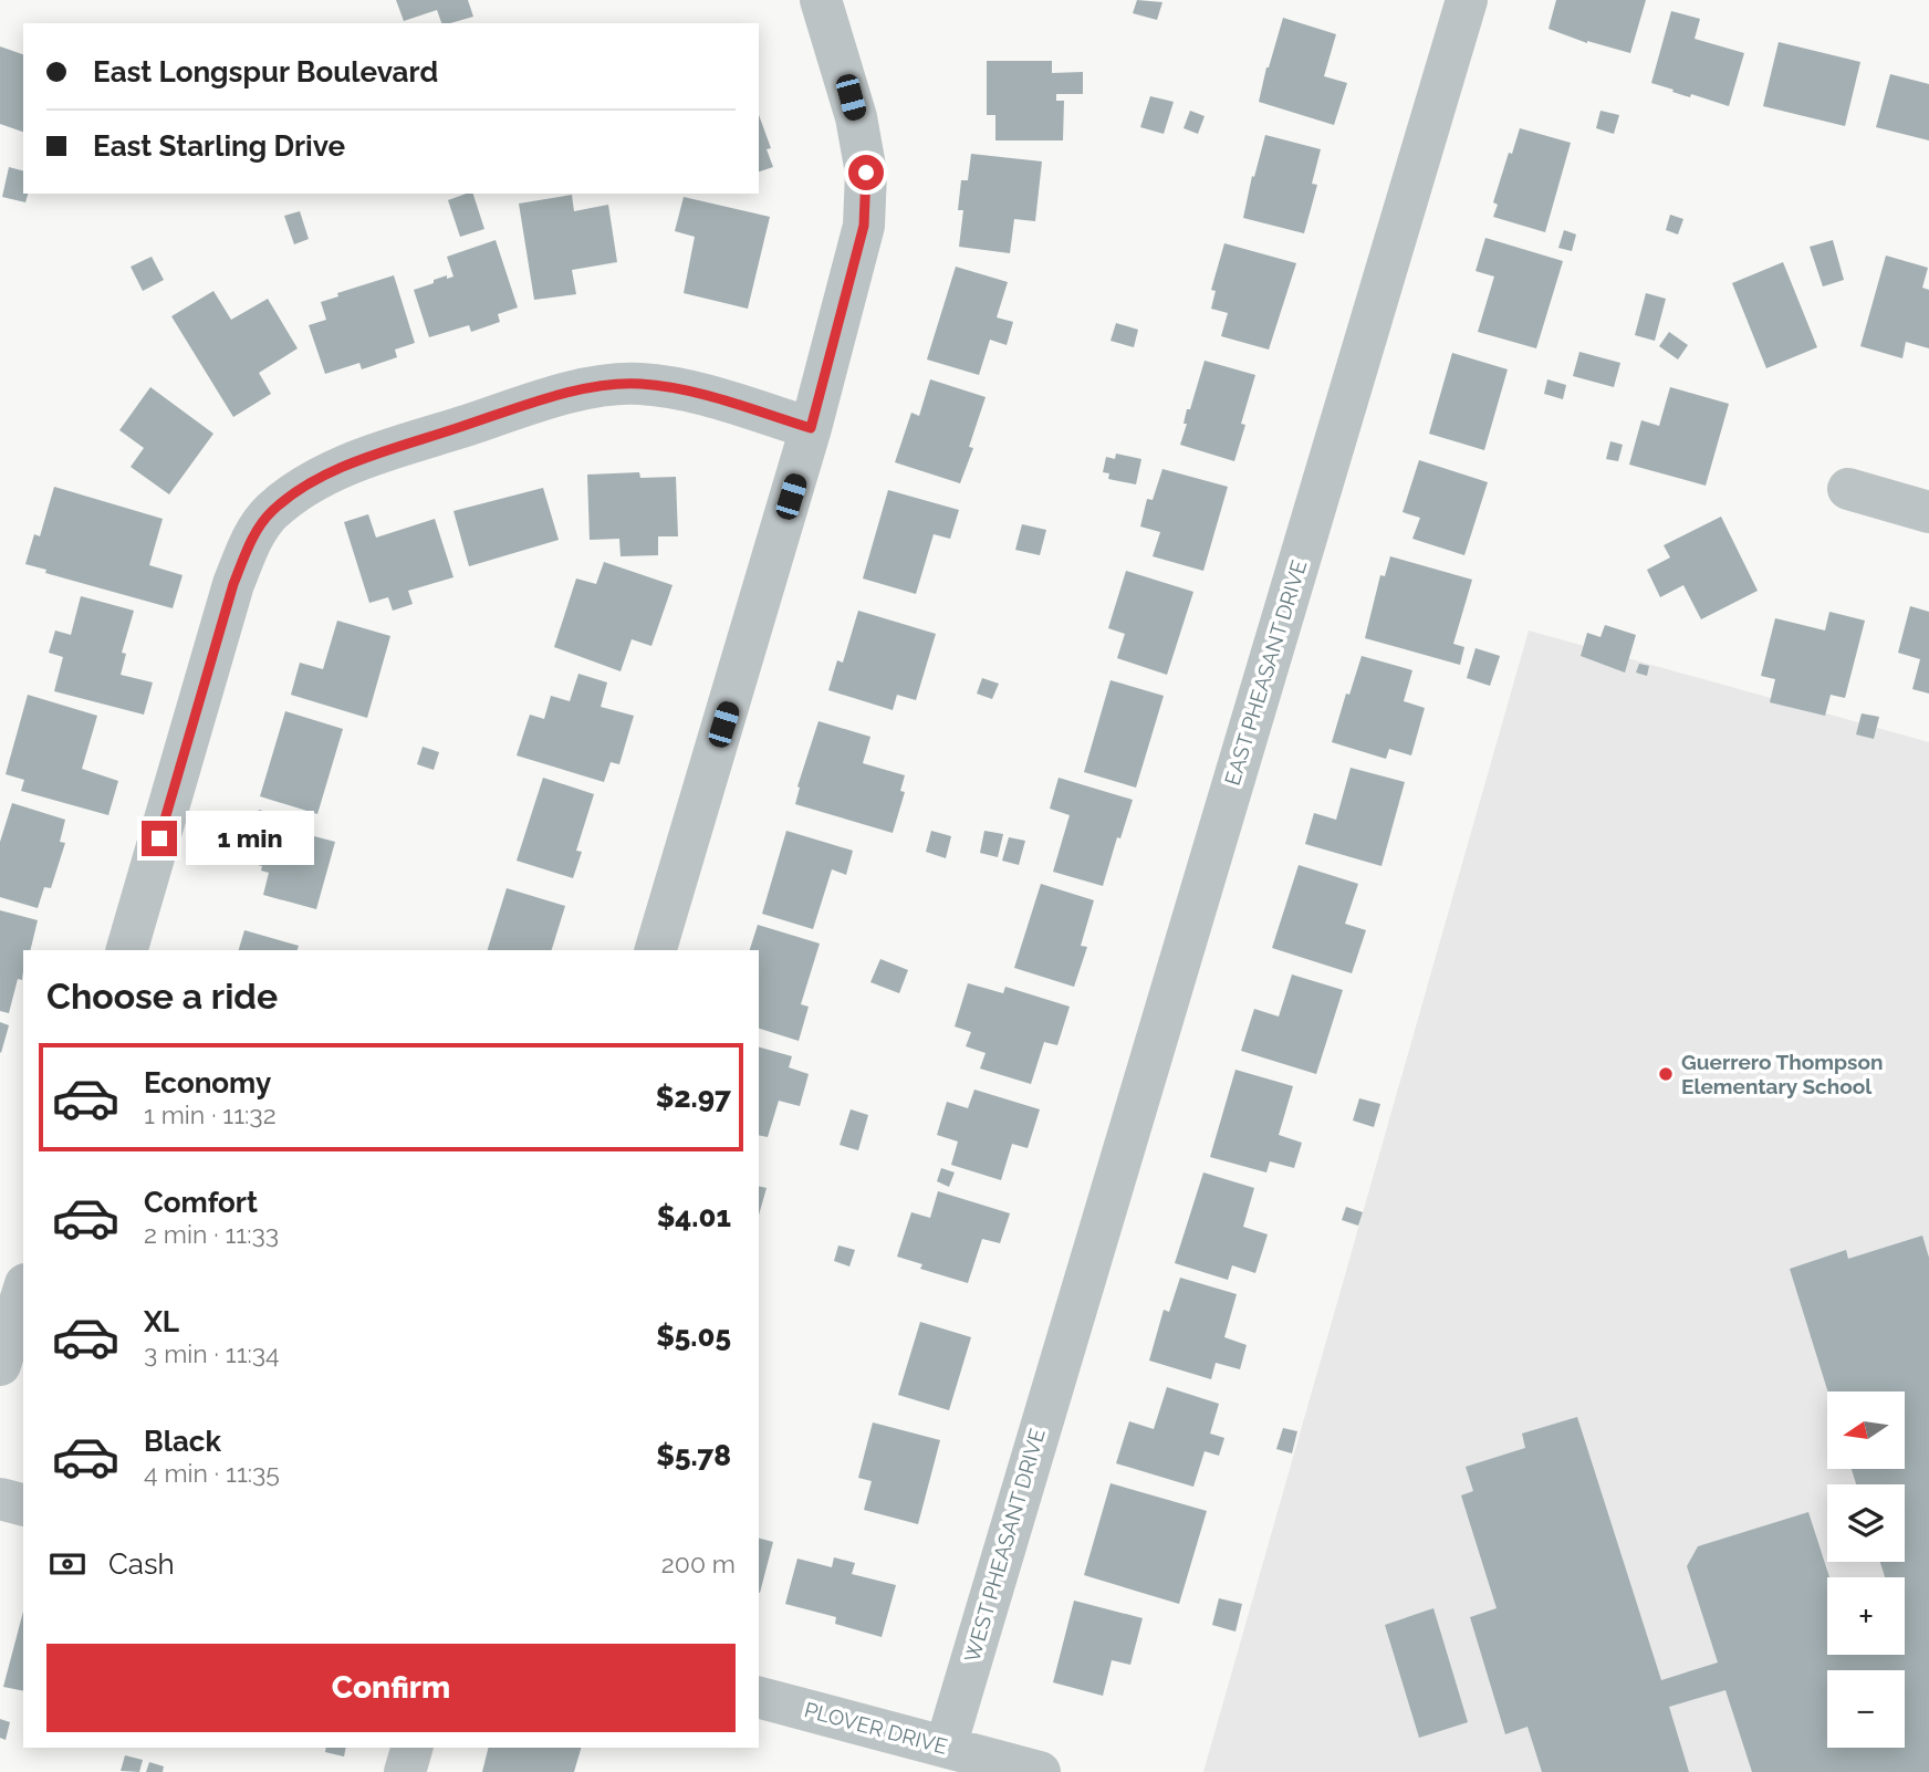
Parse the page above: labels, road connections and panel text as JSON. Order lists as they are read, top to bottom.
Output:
{
  "streets": {
    "street": ["EAST PHEASANT DRIVE", "WEST PHEASANT DRIVE", "PLOVER DRIVE"]
  },
  "crossings": [
    ["EAST PHEASANT DRIVE", "WEST PHEASANT DRIVE"],
    ["WEST PHEASANT DRIVE", "PLOVER DRIVE"]
  ],
  "places": ["Guerrero Thompson Elementary School"],
  "north": "left",
  "page": {
    "banner": ["East Longspur Boulevard", "East Starling Drive"],
    "bubble": "1 min",
    "heading": "Choose a ride",
    "list": [
      {
        "name": "Economy",
        "note": "1 min · 11:32",
        "value": "$2.97"
      },
      {
        "name": "Comfort",
        "note": "2 min · 11:33",
        "value": "$4.01"
      },
      {
        "name": "XL",
        "note": "3 min · 11:34",
        "value": "$5.05"
      },
      {
        "name": "Black",
        "note": "4 min · 11:35",
        "value": "$5.78"
      }
    ],
    "map_buttons": ["+", "−"],
    "pay": ["Cash", "200 m"],
    "buttons": "Confirm"
  }
}
